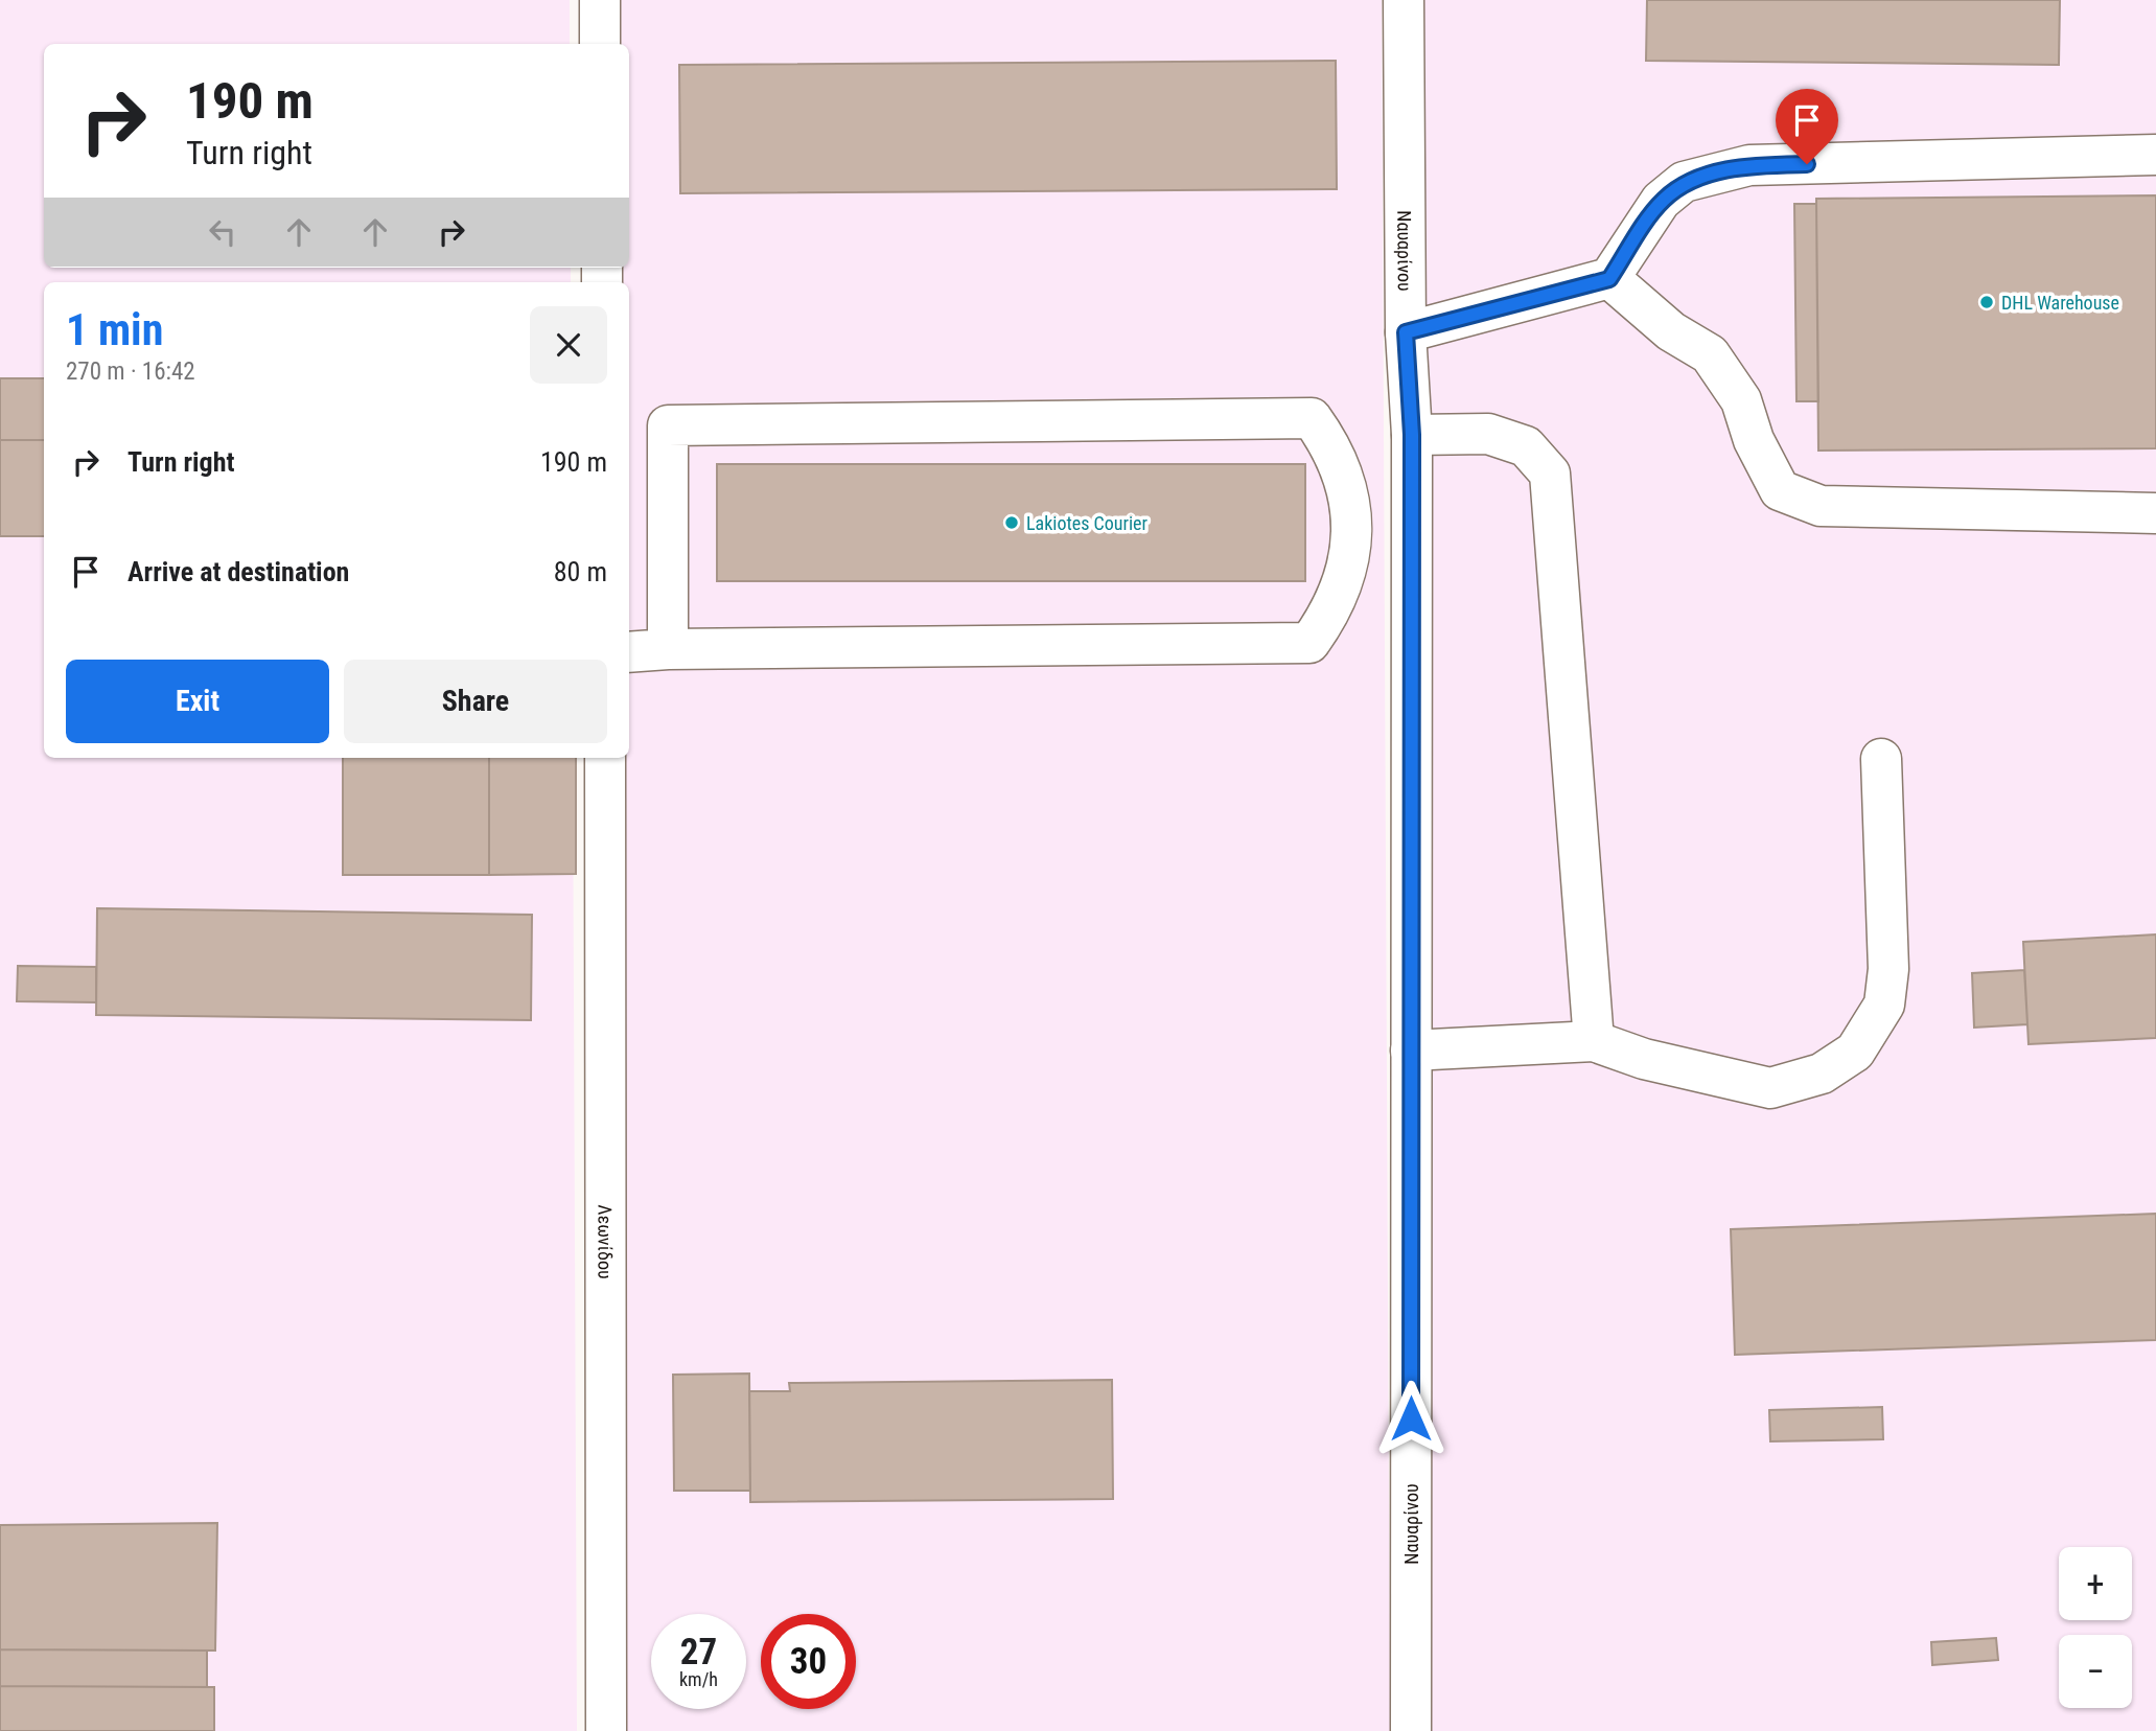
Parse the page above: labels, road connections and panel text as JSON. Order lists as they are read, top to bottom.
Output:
{
  "streets": {
    "street": ["Ναυαρίνου", "Λεωνίδου"]
  },
  "places": ["DHL Warehouse", "Lakiotes Courier"],
  "page": {
    "turn": ["190 m", "Turn right"],
    "heading": ["1 min", "270 m · 16:42"],
    "list": [
      {
        "name": "Turn right",
        "value": "190 m"
      },
      {
        "name": "Arrive at destination",
        "value": "80 m"
      }
    ],
    "buttons": ["Exit", "Share"],
    "map_buttons": ["+", "−"],
    "speed": "27 km/h",
    "limit": "30"
  }
}
